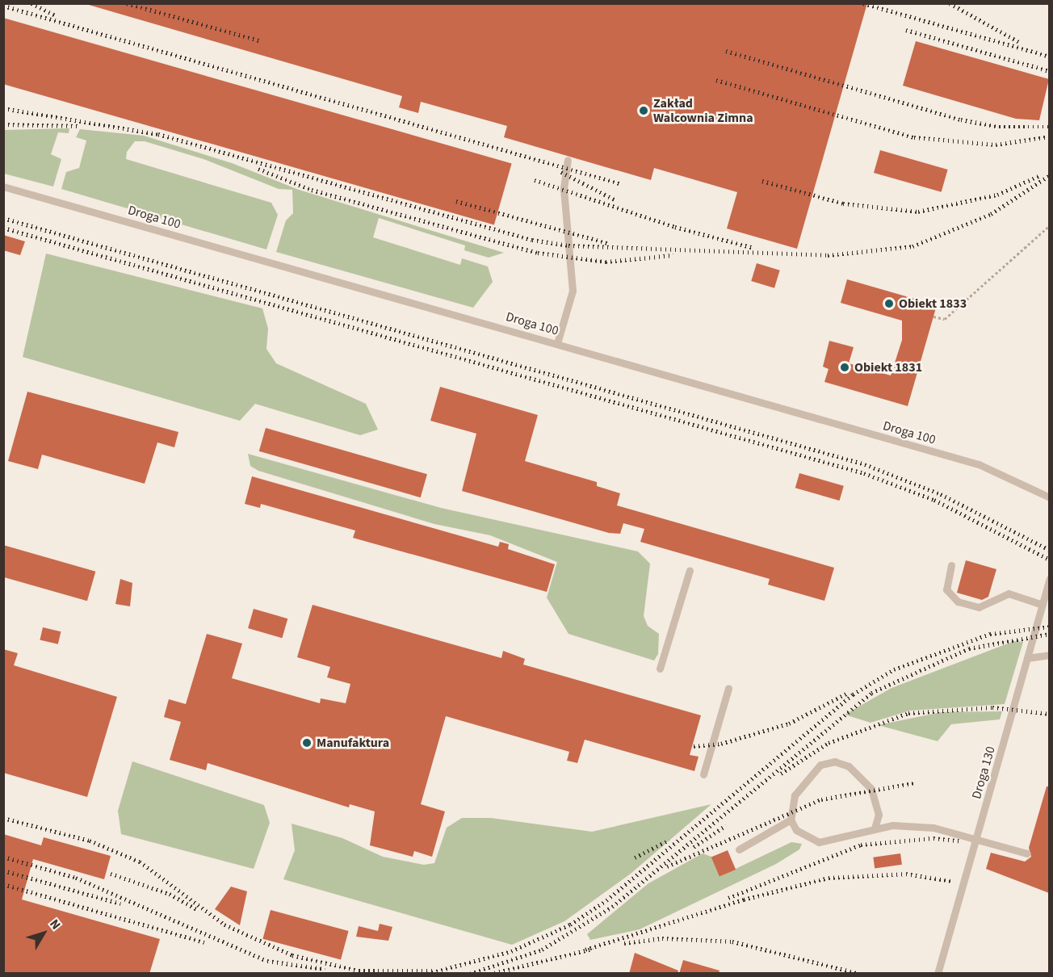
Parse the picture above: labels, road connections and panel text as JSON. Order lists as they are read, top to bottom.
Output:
{
  "streets": {
    "lane": ["Droga 100", "Droga 130"]
  },
  "places": [
    "Zakład Walcownia Zimna",
    "Obiekt 1833",
    "Obiekt 1831",
    "Manufaktura"
  ],
  "north": "top right"
}
